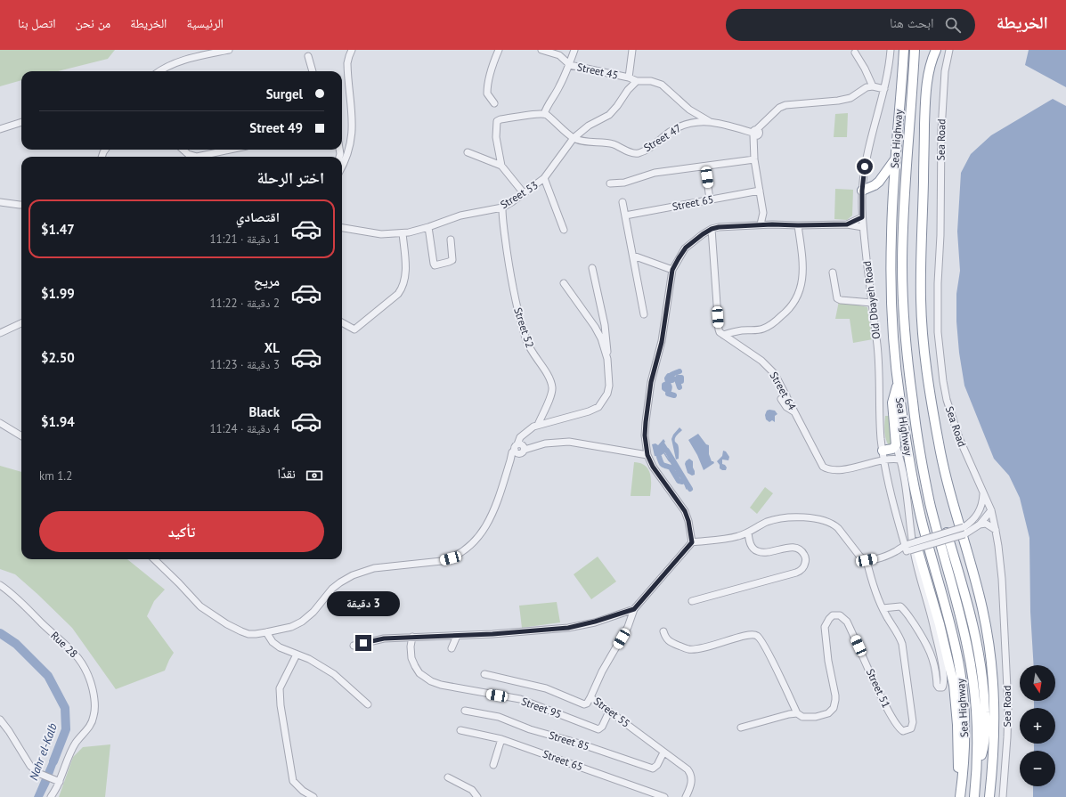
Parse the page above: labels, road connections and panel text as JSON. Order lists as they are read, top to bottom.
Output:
{
  "streets": {
    "highway": ["Sea Highway", "Sea Road"],
    "street": [
      "Street 45",
      "Street 47",
      "Street 53",
      "Street 65",
      "Old Dbayeh Road",
      "Street 52",
      "Street 64",
      "Rue 28",
      "Street 51",
      "Street 95",
      "Street 55",
      "Street 85"
    ]
  },
  "crossings": [
    ["Street 45", "Street 53"],
    ["Street 47", "Street 53"],
    ["Street 53", "Street 52"],
    ["Old Dbayeh Road", "Street 64"],
    ["Street 95", "Street 55"],
    ["Street 55", "Street 85"]
  ],
  "water": ["Nahr el-Kalb"],
  "north": "bottom",
  "page": {
    "header": "الخريطة",
    "search": "ابحث هنا",
    "nav": [
      "الرئيسية",
      "الخريطة",
      "من نحن",
      "اتصل بنا"
    ],
    "banner": ["Surgel", "Street 49"],
    "heading": "اختر الرحلة",
    "list": [
      {
        "name": "اقتصادي",
        "note": "1 دقيقة · 11:21",
        "value": "$1.47"
      },
      {
        "name": "مريح",
        "note": "2 دقيقة · 11:22",
        "value": "$1.99"
      },
      {
        "name": "XL",
        "note": "3 دقيقة · 11:23",
        "value": "$2.50"
      },
      {
        "name": "Black",
        "note": "4 دقيقة · 11:24",
        "value": "$1.94"
      }
    ],
    "pay": ["نقدًا", "1.2 km"],
    "buttons": "تأكيد",
    "bubble": "3 دقيقة",
    "map_buttons": ["+", "−"]
  }
}
